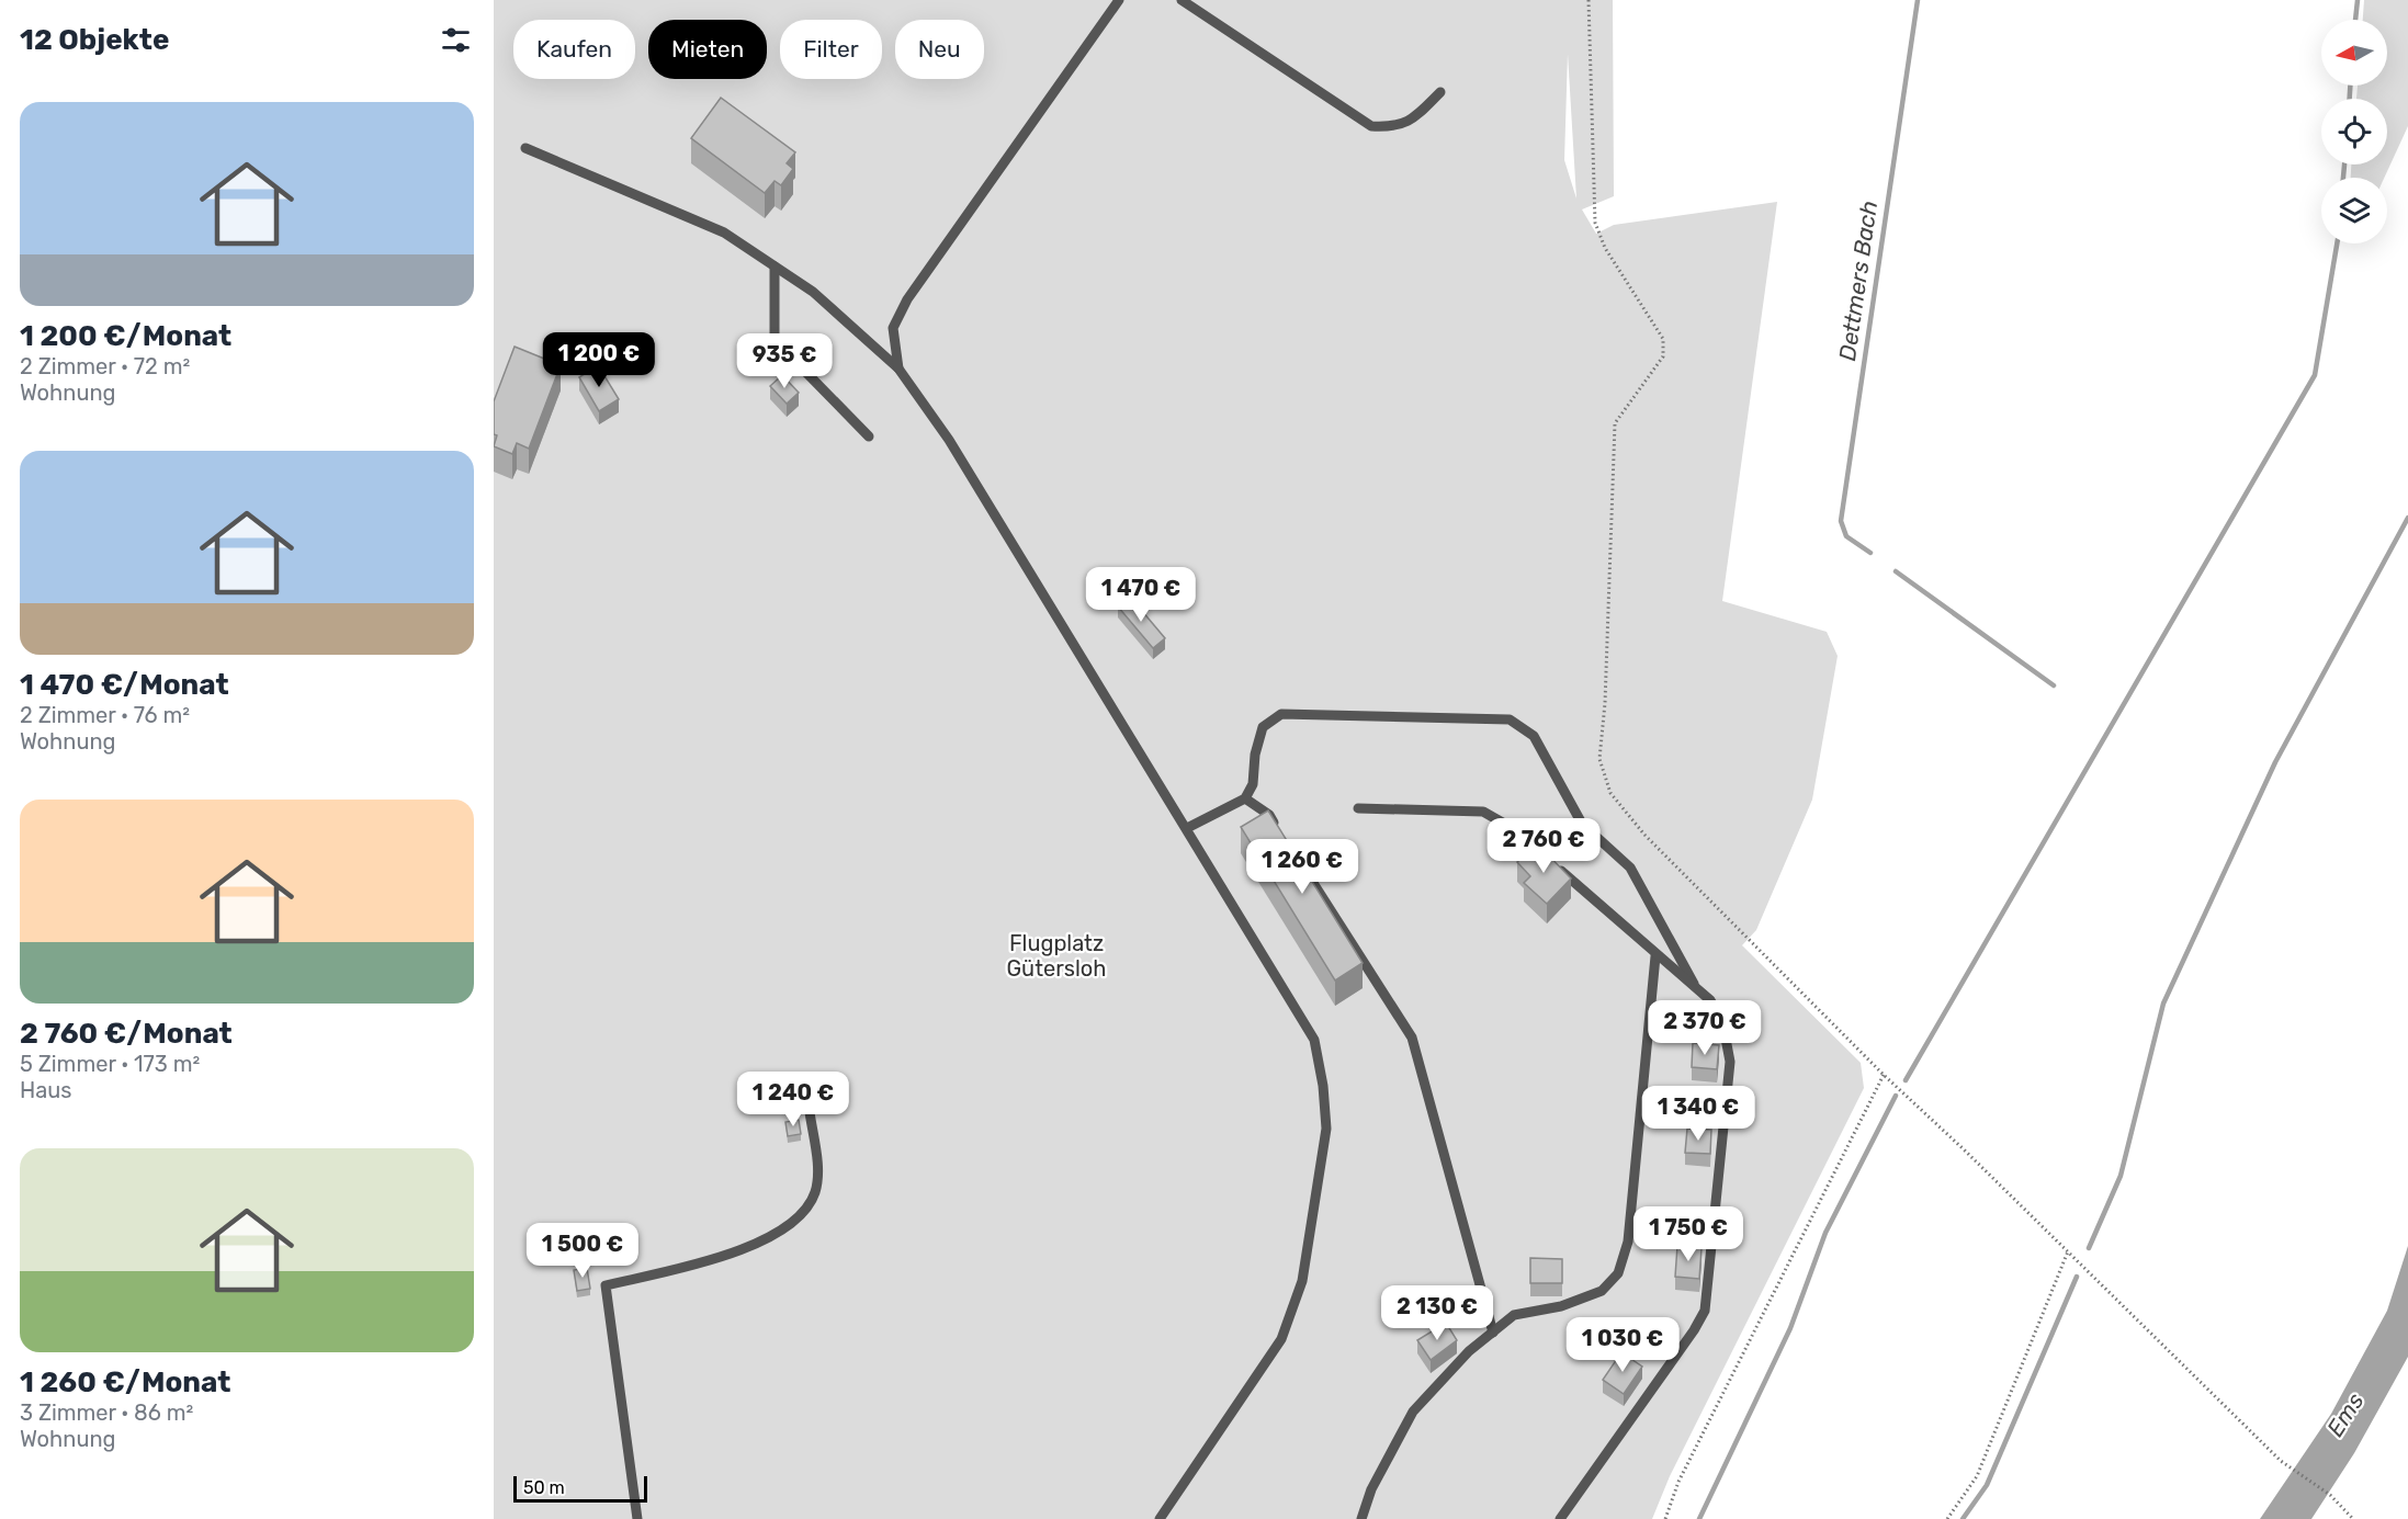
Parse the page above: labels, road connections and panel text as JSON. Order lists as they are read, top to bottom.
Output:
{
  "water": ["Dettmers Bach", "Ems"],
  "parks": ["Flugplatz Gütersloh"],
  "scale_bar": "50 m",
  "north": "left",
  "page": {
    "heading": "12 Objekte",
    "chip": [
      "Kaufen",
      "Mieten",
      "Filter",
      "Neu"
    ],
    "list": [
      {
        "name": "1 200 €/Monat",
        "note": "2 Zimmer · 72 m² · Wohnung"
      },
      {
        "name": "1 470 €/Monat",
        "note": "2 Zimmer · 76 m² · Wohnung"
      },
      {
        "name": "2 760 €/Monat",
        "note": "5 Zimmer · 173 m² · Haus"
      },
      {
        "name": "1 260 €/Monat",
        "note": "3 Zimmer · 86 m² · Wohnung"
      }
    ],
    "price": [
      "1 200 €",
      "935 €",
      "1 470 €",
      "2 760 €",
      "1 260 €",
      "2 370 €",
      "1 240 €",
      "1 340 €",
      "1 750 €",
      "1 500 €",
      "2 130 €",
      "1 030 €"
    ],
    "scale": "50 m"
  }
}
